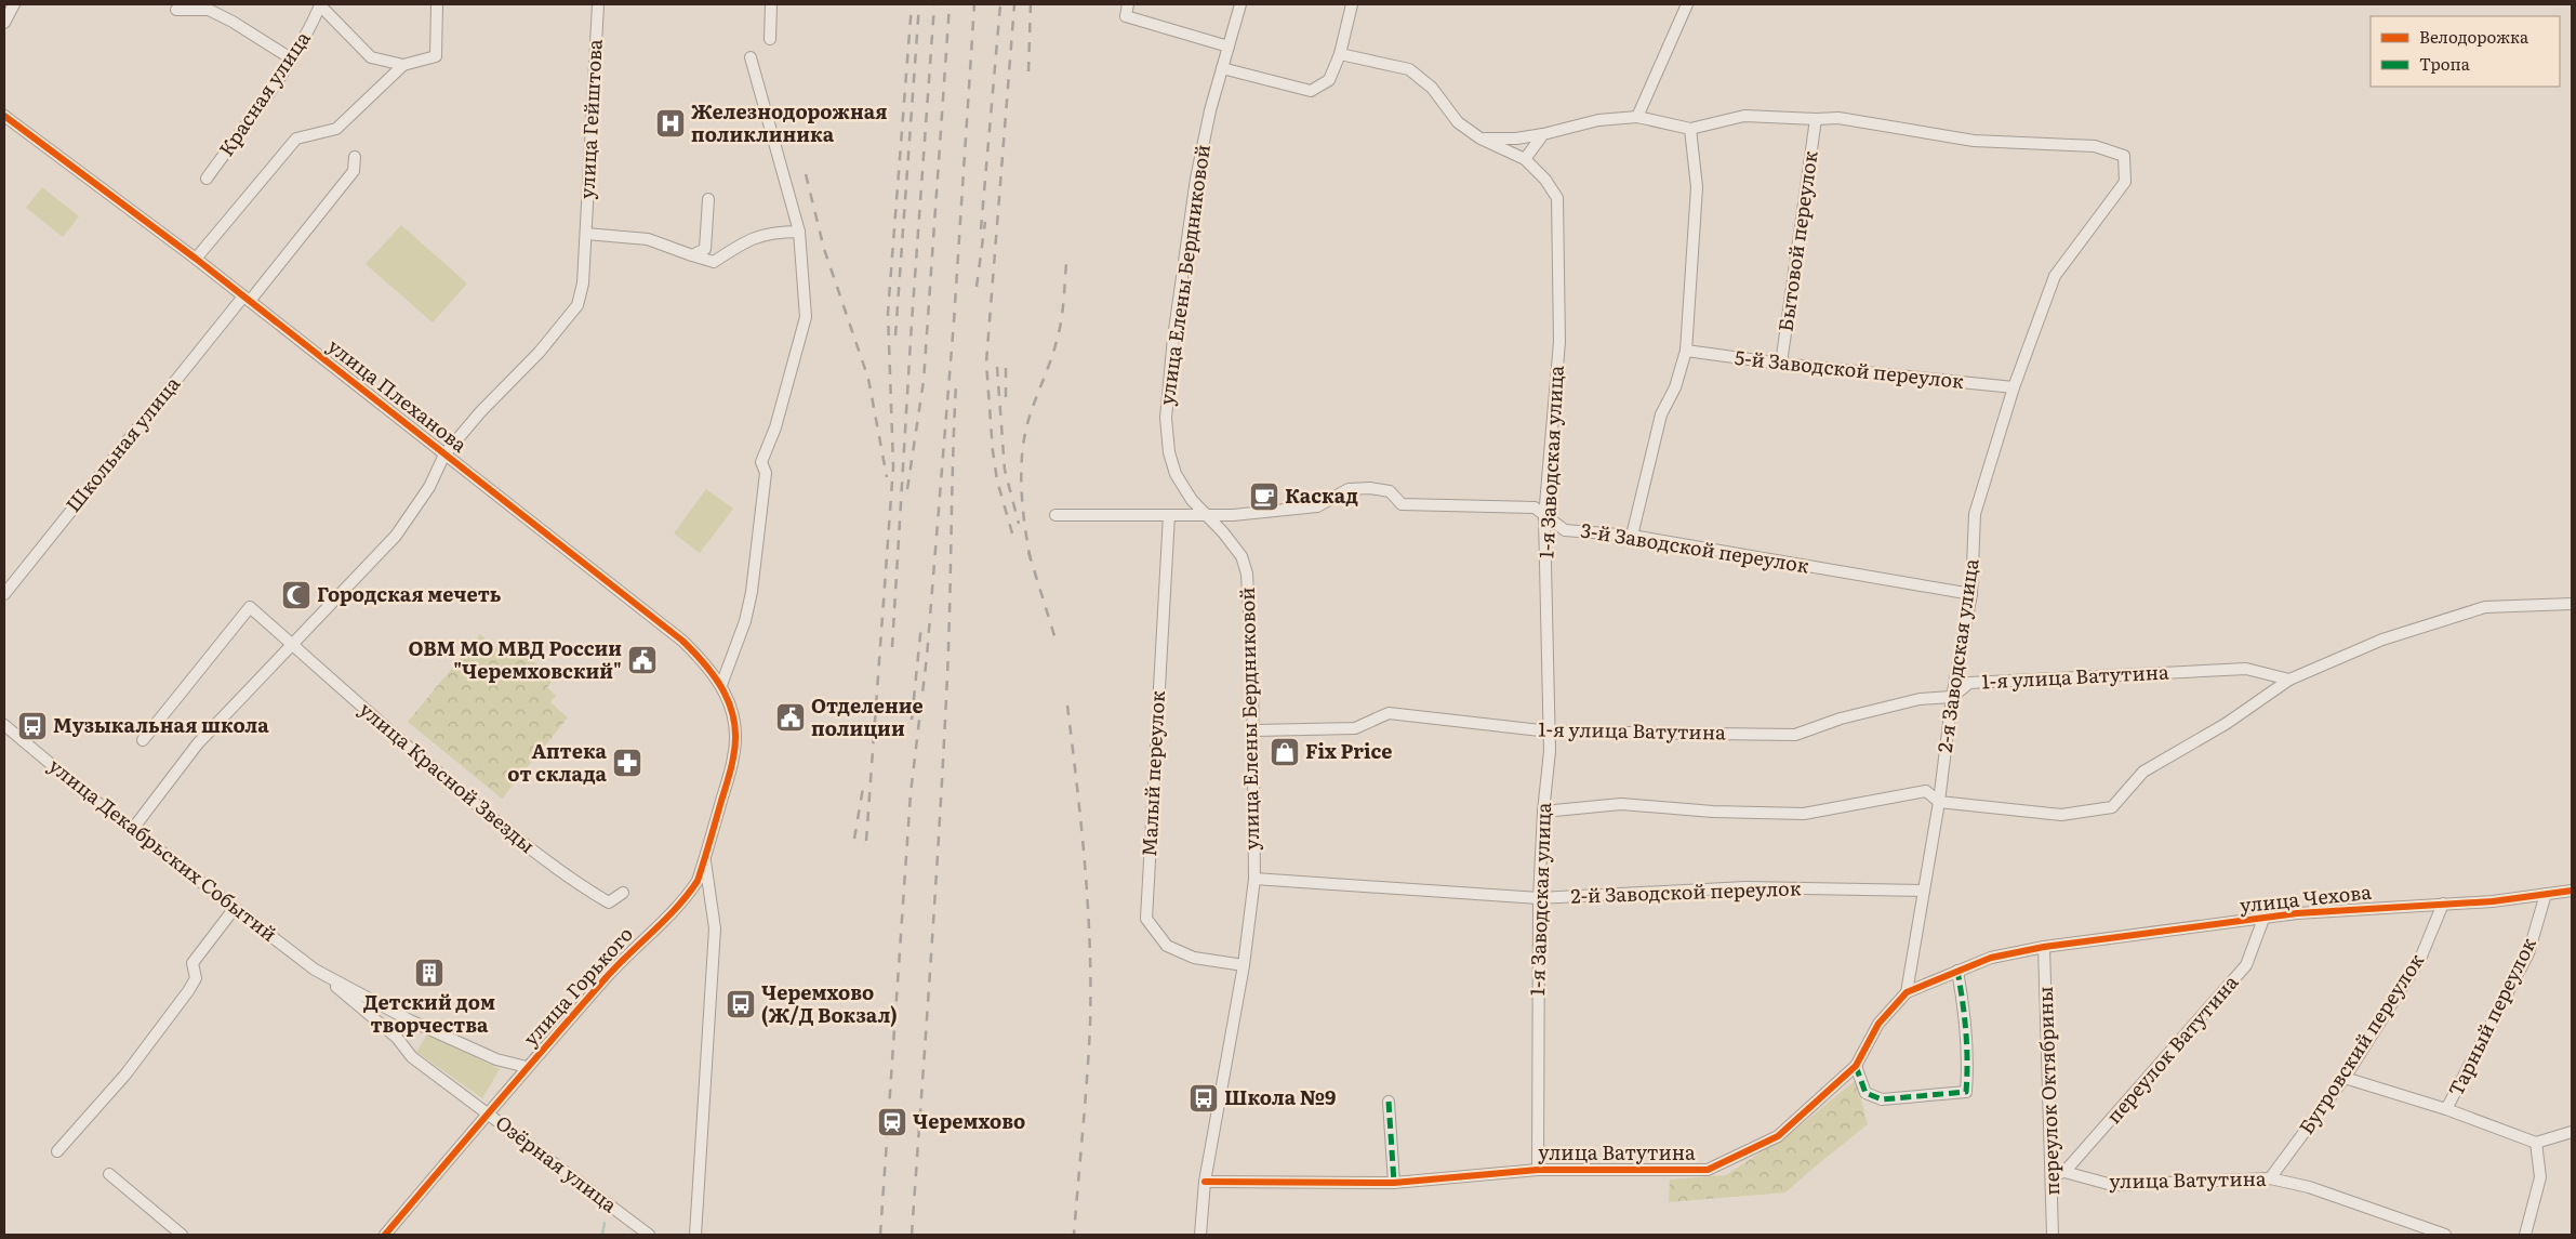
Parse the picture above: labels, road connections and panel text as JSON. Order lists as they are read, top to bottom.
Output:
{
  "streets": {
    "street": [
      "Красная улица",
      "улица Гейштова",
      "Бытовой переулок",
      "улица Елены Бердниковой",
      "5-й Заводской переулок",
      "улица Плеханова",
      "Школьная улица",
      "1-я Заводская улица",
      "3-й Заводской переулок",
      "2-я Заводская улица",
      "1-я улица Ватутина",
      "Малый переулок",
      "улица Красной Звезды",
      "улица Декабрьских Событий",
      "2-й Заводской переулок",
      "улица Чехова",
      "улица Горького",
      "Тарный переулок",
      "Бугровский переулок",
      "переулок Ватутина",
      "переулок Октябрины",
      "улица Ватутина",
      "Озёрная улица"
    ]
  },
  "crossings": [
    ["улица Гейштова", "улица Плеханова"],
    ["Бытовой переулок", "5-й Заводской переулок"],
    ["Бытовой переулок", "2-я Заводская улица"],
    ["улица Елены Бердниковой", "3-й Заводской переулок"],
    ["улица Елены Бердниковой", "1-я улица Ватутина"],
    ["улица Елены Бердниковой", "Малый переулок"],
    ["улица Елены Бердниковой", "2-й Заводской переулок"],
    ["улица Елены Бердниковой", "улица Ватутина"],
    ["5-й Заводской переулок", "2-я Заводская улица"],
    ["улица Плеханова", "Школьная улица"],
    ["улица Плеханова", "улица Горького"],
    ["1-я Заводская улица", "3-й Заводской переулок"],
    ["1-я Заводская улица", "1-я улица Ватутина"],
    ["1-я Заводская улица", "2-й Заводской переулок"],
    ["1-я Заводская улица", "улица Ватутина"],
    ["3-й Заводской переулок", "2-я Заводская улица"],
    ["3-й Заводской переулок", "Малый переулок"],
    ["2-я Заводская улица", "1-я улица Ватутина"],
    ["2-я Заводская улица", "2-й Заводской переулок"],
    ["2-я Заводская улица", "улица Ватутина"],
    ["улица Декабрьских Событий", "улица Горького"],
    ["улица Декабрьских Событий", "Озёрная улица"],
    ["улица Чехова", "Тарный переулок"],
    ["улица Чехова", "Бугровский переулок"],
    ["улица Чехова", "переулок Ватутина"],
    ["улица Чехова", "переулок Октябрины"],
    ["улица Чехова", "улица Ватутина"],
    ["улица Горького", "Озёрная улица"],
    ["Бугровский переулок", "улица Ватутина"],
    ["переулок Ватутина", "улица Ватутина"],
    ["переулок Октябрины", "улица Ватутина"]
  ],
  "places": {
    "hospital": ["Железнодорожная поликлиника"],
    "cafe": ["Каскад"],
    "mosque": ["Городская мечеть"],
    "public building": ["ОВМ МО МВД России \"Черемховский\"", "Отделение полиции"],
    "bus stop": ["Музыкальная школа", "Черемхово (Ж/Д Вокзал)", "Школа №9"],
    "shop": ["Fix Price"],
    "pharmacy": ["Аптека от склада"],
    "building": ["Детский дом творчества"],
    "station": ["Черемхово"]
  },
  "legend": ["Велодорожка", "Тропа"]
}
